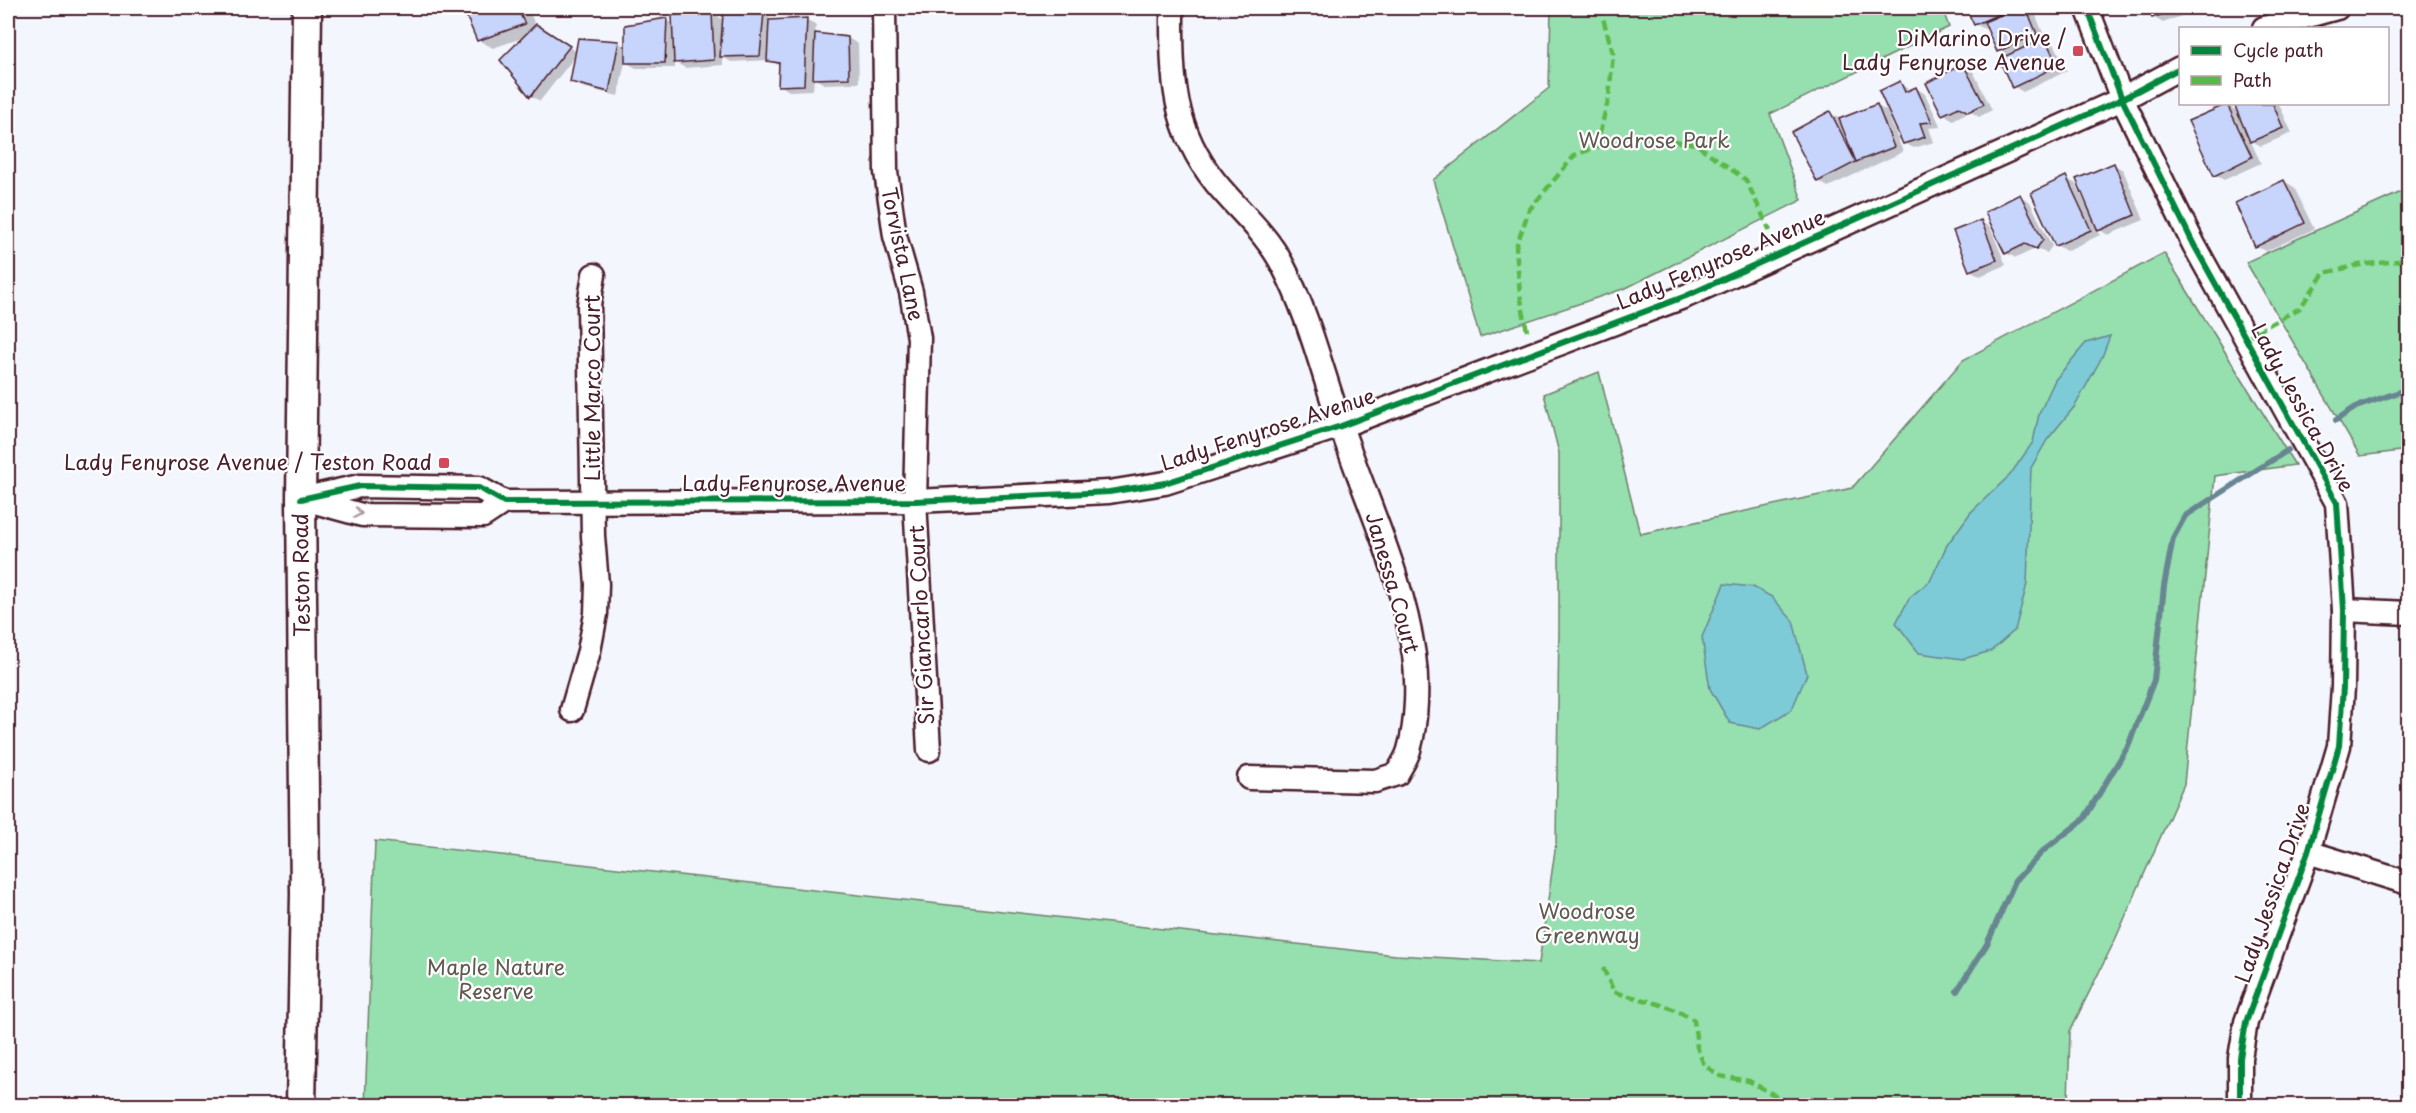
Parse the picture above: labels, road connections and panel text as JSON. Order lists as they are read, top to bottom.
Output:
{
  "streets": {
    "main road": ["Teston Road"],
    "street": [
      "Torvista Lane",
      "Lady Fenyrose Avenue",
      "Little Marco Court",
      "Lady Jessica Drive",
      "Janessa Court",
      "Sir Giancarlo Court"
    ]
  },
  "crossings": [
    ["Torvista Lane", "Lady Fenyrose Avenue"],
    ["Torvista Lane", "Sir Giancarlo Court"],
    ["Lady Fenyrose Avenue", "Little Marco Court"],
    ["Lady Fenyrose Avenue", "Lady Jessica Drive"],
    ["Lady Fenyrose Avenue", "Teston Road"],
    ["Lady Fenyrose Avenue", "Janessa Court"],
    ["Lady Fenyrose Avenue", "Sir Giancarlo Court"]
  ],
  "parks": ["Woodrose Park", "Woodrose Greenway", "Maple Nature Reserve"],
  "places": {
    "transit": ["DiMarino Drive / Lady Fenyrose Avenue", "Lady Fenyrose Avenue / Teston Road"]
  },
  "legend": ["Cycle path", "Path"]
}
